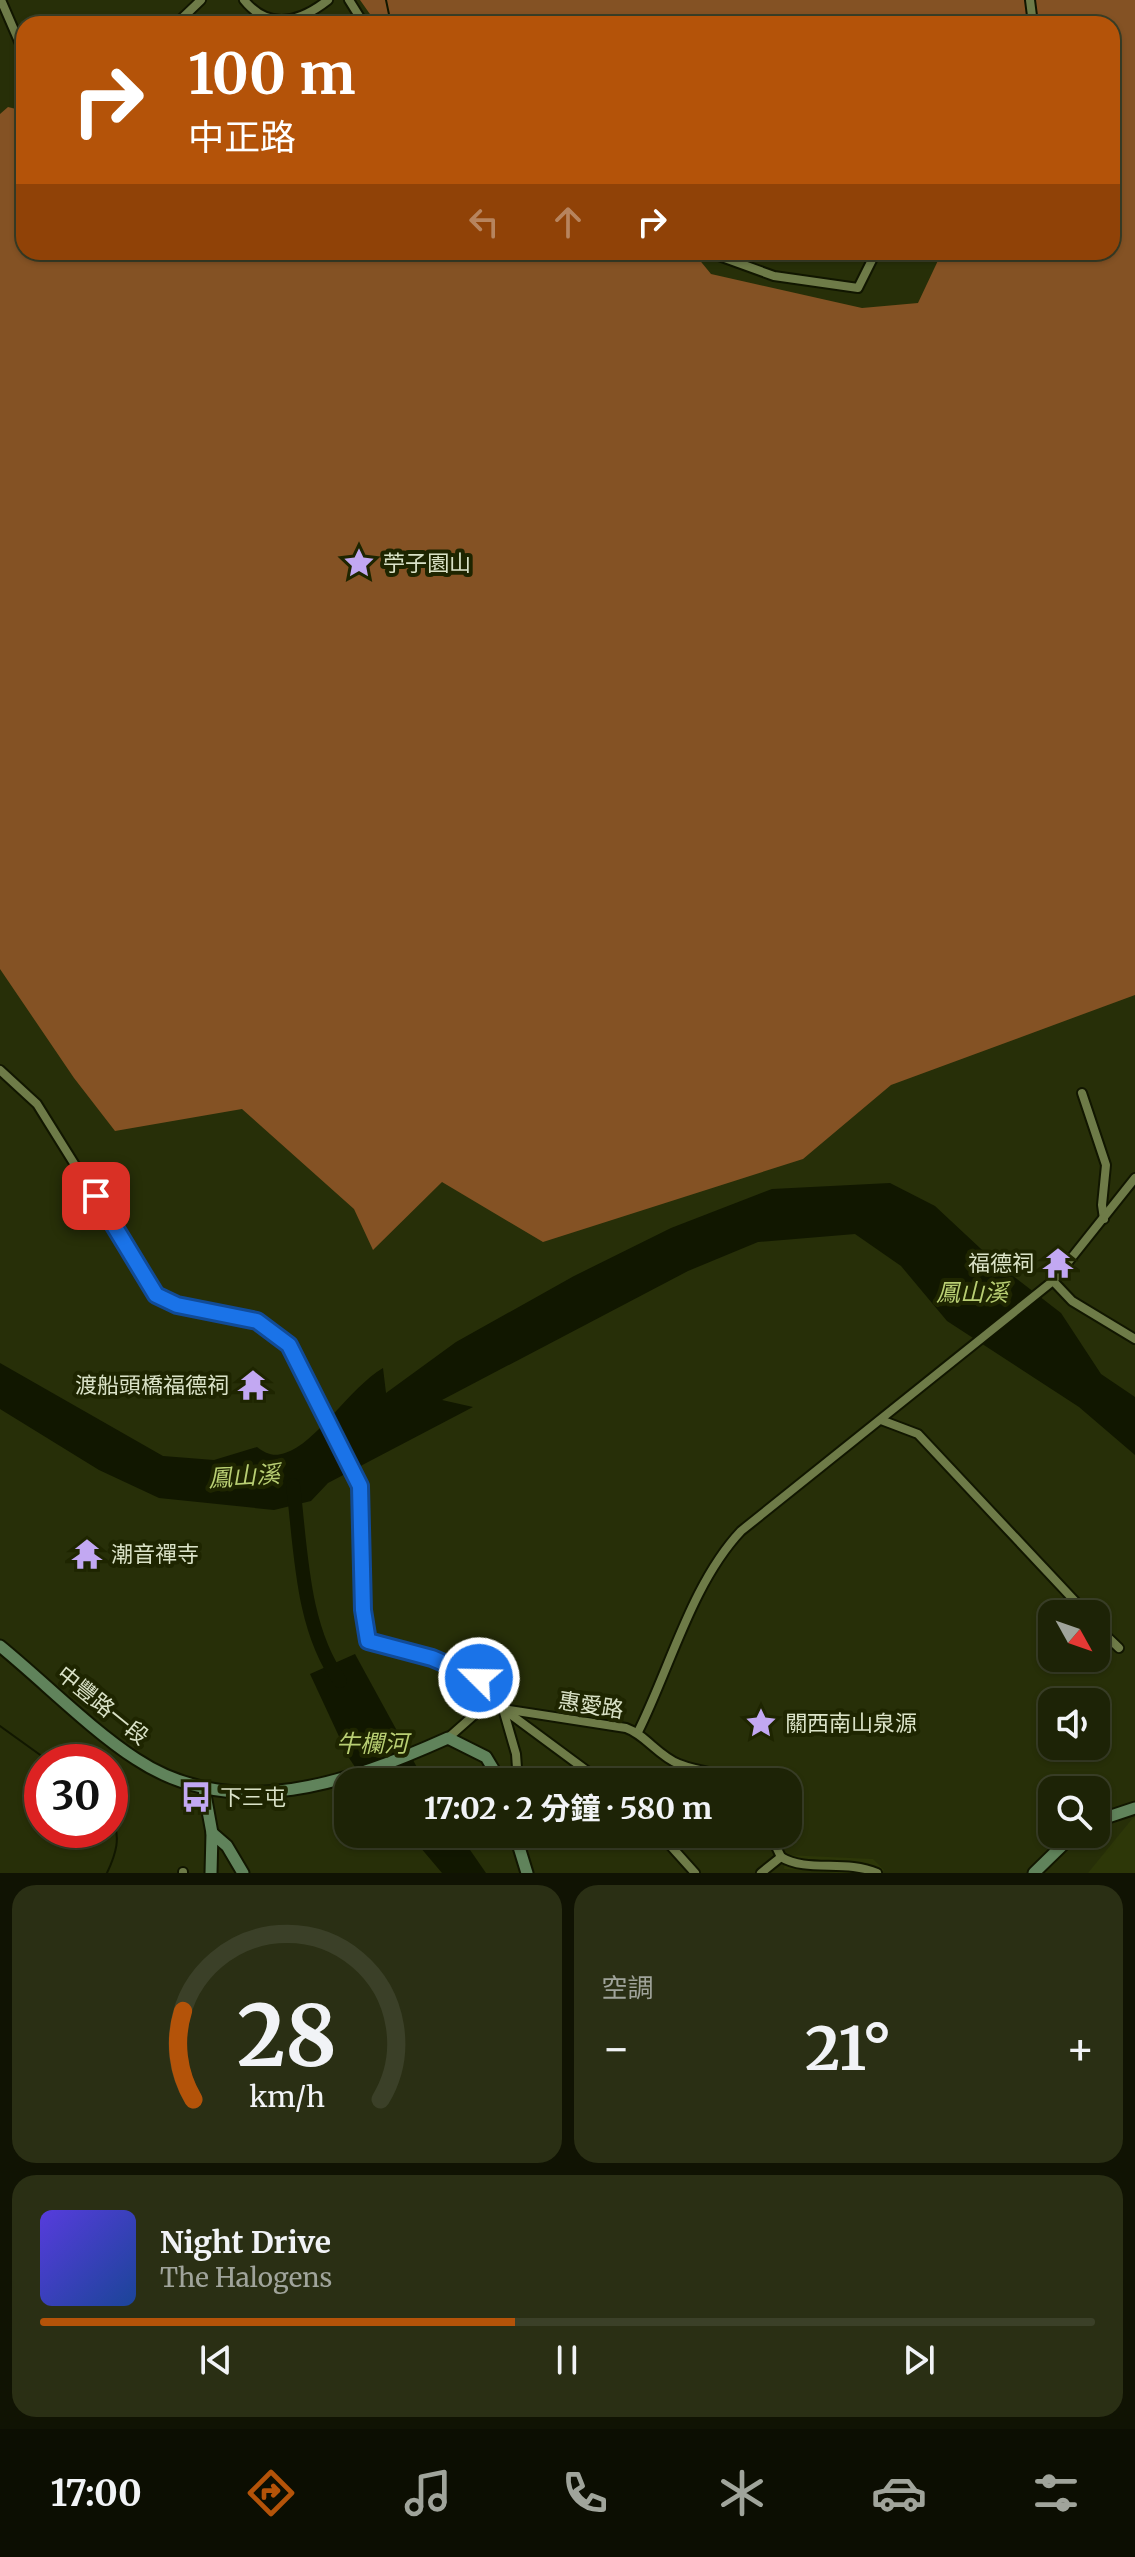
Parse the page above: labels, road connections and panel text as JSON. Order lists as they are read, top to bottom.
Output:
{
  "streets": {
    "main road": ["中豐路一段"],
    "street": ["惠愛路"]
  },
  "water": ["鳳山溪", "牛欄河"],
  "places": {
    "place": ["苧子園山", "關西南山泉源"],
    "temple": ["福德祠", "渡船頭橋福德祠", "潮音禪寺"],
    "bus stop": ["下三屯"]
  },
  "north": "bottom right",
  "page": {
    "turn": ["100 m", "中正路"],
    "limit": "30",
    "trip": "17:02 · 2 分鐘 · 580 m",
    "tile": "空調",
    "heat": ["−", "21°", "+"],
    "song": ["Night Drive", "The Halogens"],
    "tabs": "17:00",
    "gauge": ["28", "km/h"]
  }
}
